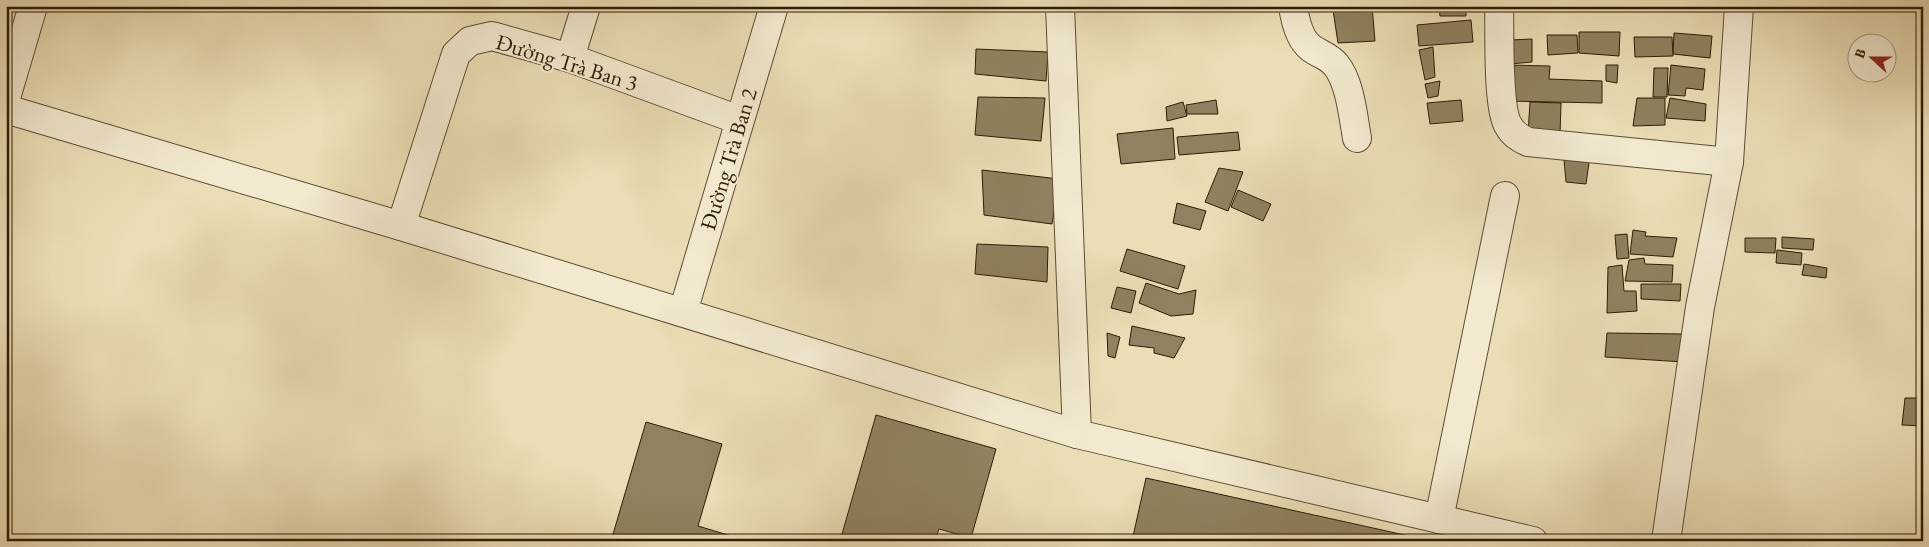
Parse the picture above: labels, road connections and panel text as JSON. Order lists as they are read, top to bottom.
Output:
{
  "streets": {
    "street": ["Đường Trà Ban 3", "Đường Trà Ban 2"]
  },
  "crossings": [
    ["Đường Trà Ban 3", "Đường Trà Ban 2"]
  ],
  "north": "left"
}
